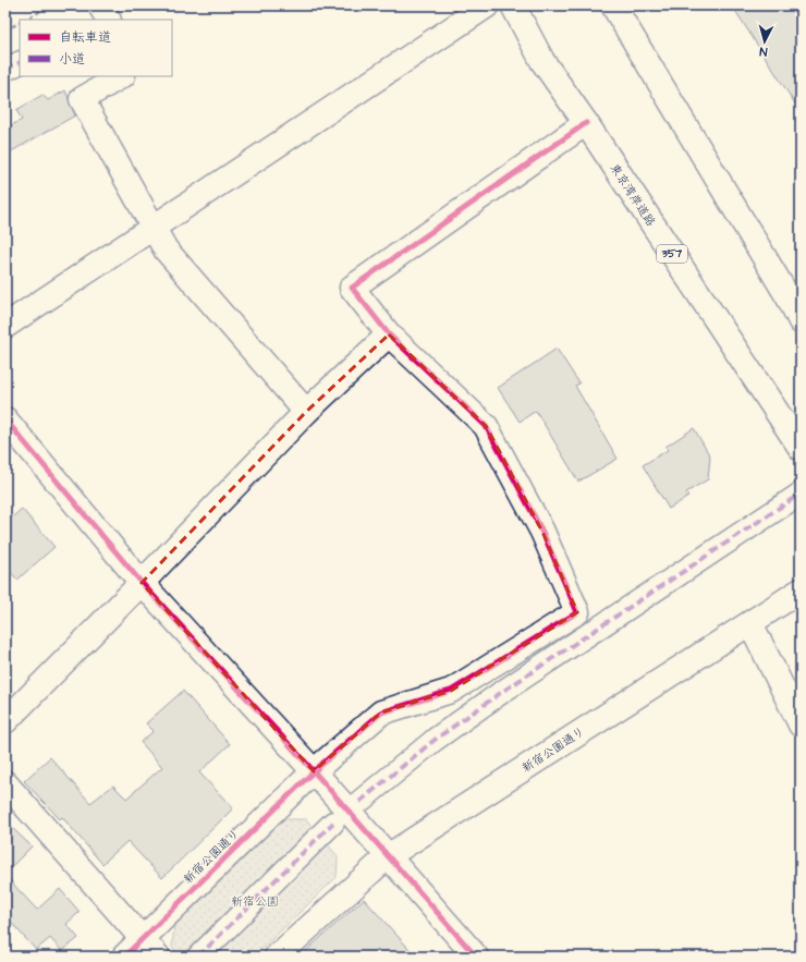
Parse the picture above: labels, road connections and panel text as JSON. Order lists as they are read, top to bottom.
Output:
{
  "streets": {
    "main road": ["東京湾岸道路", "357", "新宿公園通り"]
  },
  "parks": ["新宿公園"],
  "legend": ["自転車道", "小道"],
  "north": "bottom"
}
